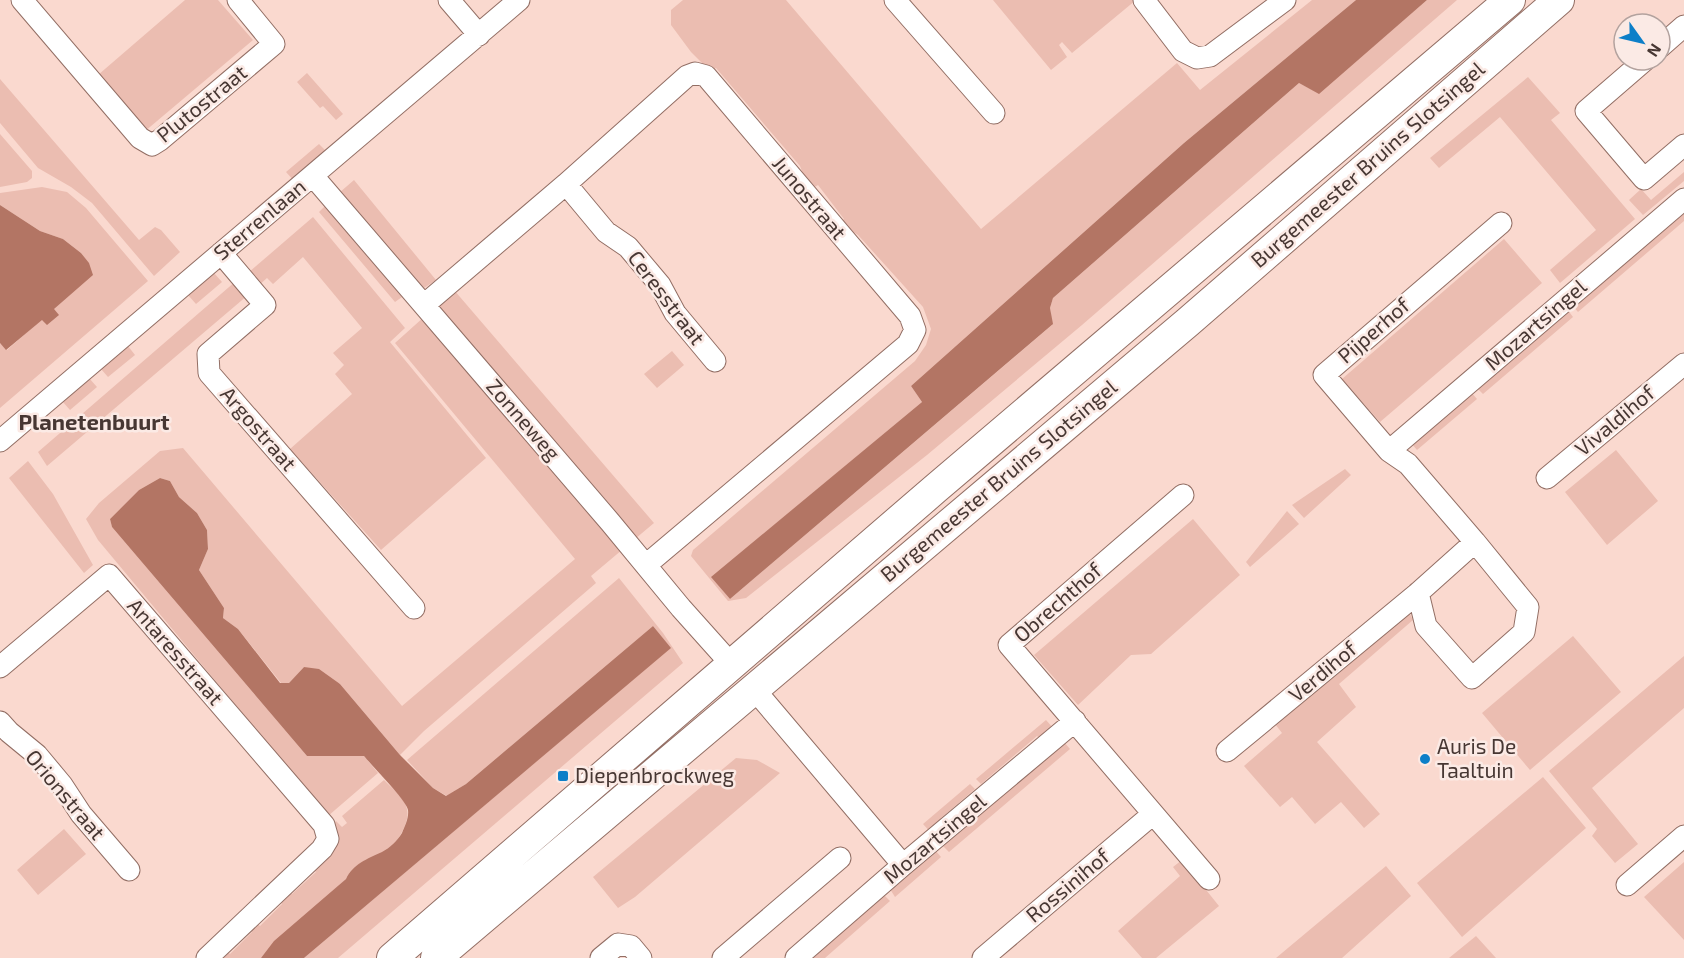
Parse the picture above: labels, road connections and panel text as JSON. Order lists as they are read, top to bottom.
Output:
{
  "streets": {
    "main road": ["Burgemeester Bruins Slotsingel"],
    "street": [
      "Plutostraat",
      "Junostraat",
      "Sterrenlaan",
      "Ceresstraat",
      "Mozartsingel",
      "Pijperhof",
      "Zonneweg",
      "Vivaldihof",
      "Argostraat",
      "Obrechthof",
      "Antaresstraat",
      "Verdihof",
      "Orionstraat",
      "Rossinihof"
    ]
  },
  "crossings": [
    ["Burgemeester Bruins Slotsingel", "Zonneweg"],
    ["Junostraat", "Ceresstraat"],
    ["Junostraat", "Zonneweg"],
    ["Sterrenlaan", "Zonneweg"],
    ["Sterrenlaan", "Argostraat"],
    ["Mozartsingel", "Pijperhof"],
    ["Mozartsingel", "Obrechthof"]
  ],
  "districts": ["Planetenbuurt"],
  "places": {
    "other": ["Auris De Taaltuin"],
    "transit": ["Diepenbrockweg"]
  },
  "north": "bottom right"
}
